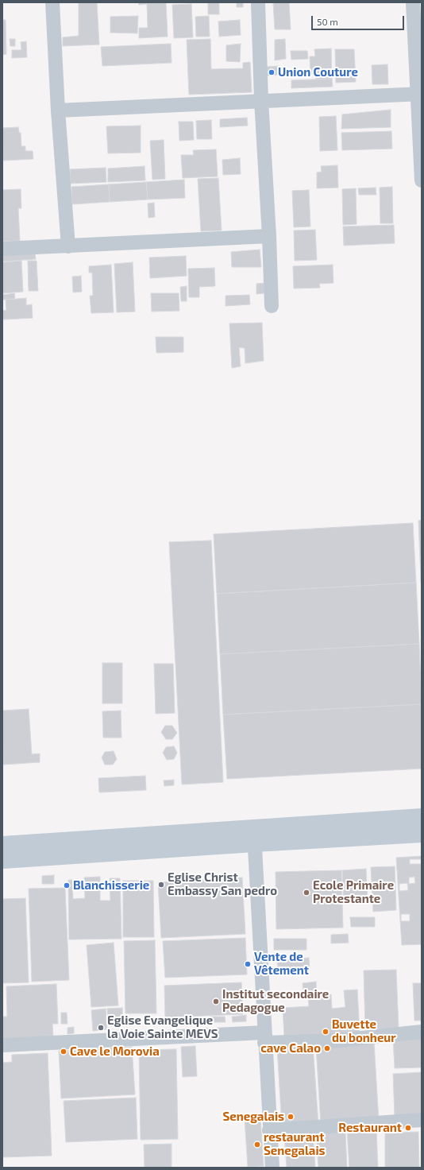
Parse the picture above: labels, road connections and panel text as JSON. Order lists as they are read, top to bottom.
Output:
{
  "places": [
    "Union Couture",
    "Eglise Christ Embassy San pedro",
    "Blanchisserie",
    "Ecole Primaire Protestante",
    "Vente de Vêtement",
    "Institut secondaire Pedagogue",
    "Eglise Evangelique la Voie Sainte MEVS",
    "Buvette du bonheur",
    "cave Calao",
    "Cave le Morovia",
    "Senegalais",
    "Restaurant",
    "restaurant Senegalais"
  ],
  "scale_bar": "50 m"
}
